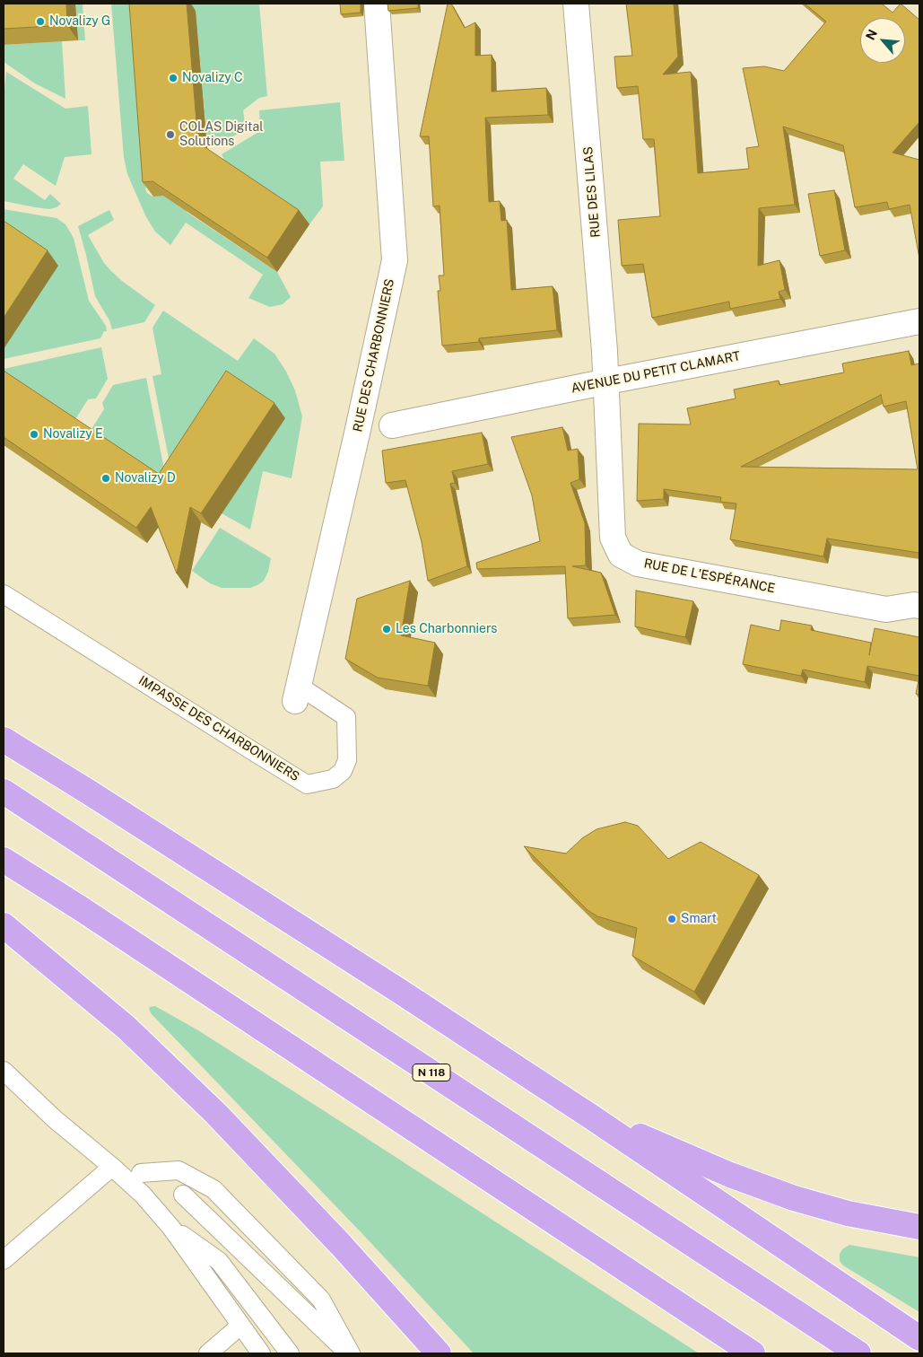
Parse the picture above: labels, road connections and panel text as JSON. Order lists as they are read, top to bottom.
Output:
{
  "streets": {
    "highway": ["N 118"],
    "street": [
      "RUE DES LILAS",
      "RUE DES CHARBONNIERS",
      "AVENUE DU PETIT CLAMART",
      "RUE DE L'ESPÉRANCE"
    ],
    "lane": ["IMPASSE DES CHARBONNIERS"]
  },
  "crossings": [
    ["RUE DES LILAS", "AVENUE DU PETIT CLAMART"],
    ["RUE DES LILAS", "RUE DE L'ESPÉRANCE"],
    ["RUE DES CHARBONNIERS", "IMPASSE DES CHARBONNIERS"],
    ["AVENUE DU PETIT CLAMART", "RUE DE L'ESPÉRANCE"]
  ],
  "places": [
    "Novalizy G",
    "Novalizy C",
    "COLAS Digital Solutions",
    "Novalizy E",
    "Novalizy D",
    "Les Charbonniers",
    "Smart"
  ],
  "north": "top left"
}
